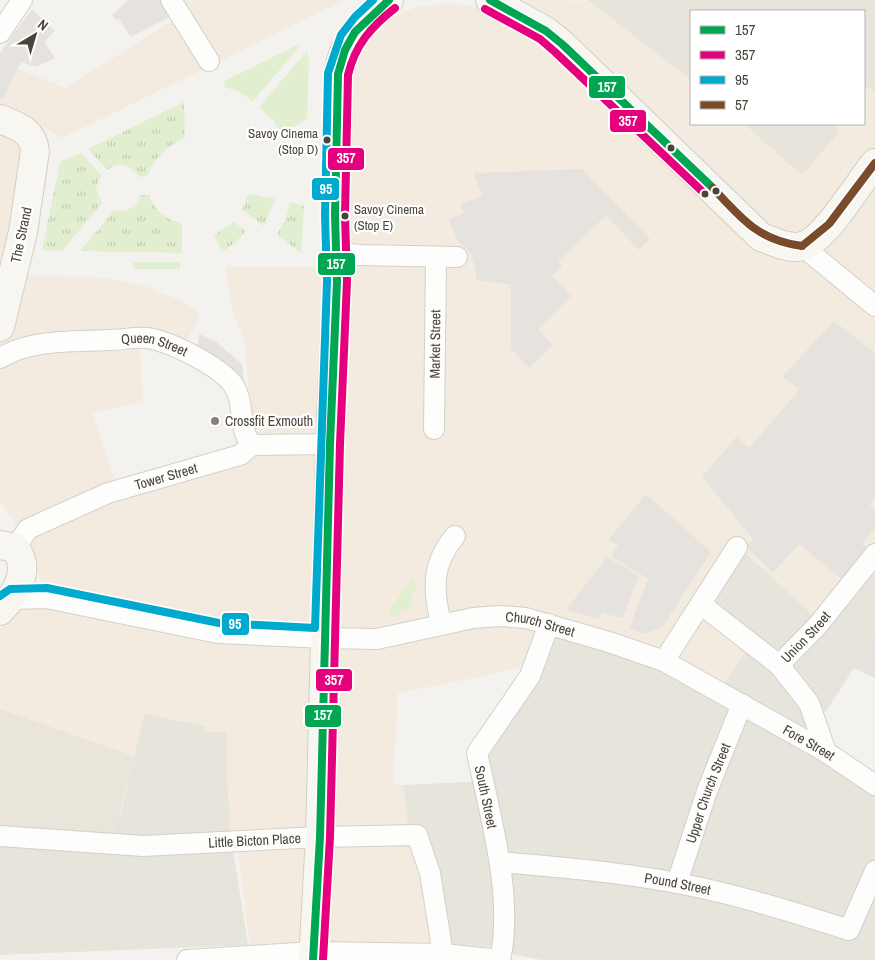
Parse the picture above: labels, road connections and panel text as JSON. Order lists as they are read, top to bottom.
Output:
{
  "streets": {
    "main road": ["The Strand"],
    "street": [
      "Market Street",
      "Queen Street",
      "Tower Street",
      "Church Street",
      "Union Street",
      "Fore Street",
      "Upper Church Street",
      "South Street",
      "Little Bicton Place",
      "Pound Street"
    ]
  },
  "crossings": [
    ["Queen Street", "Tower Street"],
    ["Church Street", "Fore Street"],
    ["Church Street", "Upper Church Street"],
    ["Church Street", "South Street"],
    ["Union Street", "Fore Street"],
    ["Fore Street", "Upper Church Street"],
    ["Upper Church Street", "Pound Street"],
    ["South Street", "Pound Street"]
  ],
  "places": ["Savoy Cinema (Stop D)", "Savoy Cinema (Stop E)", "Crossfit Exmouth"],
  "lines": [
    "transit line 157",
    "transit line 95",
    "transit line 357",
    "transit line 57"
  ],
  "legend": [
    "157",
    "357",
    "95",
    "57"
  ],
  "north": "top right"
}
